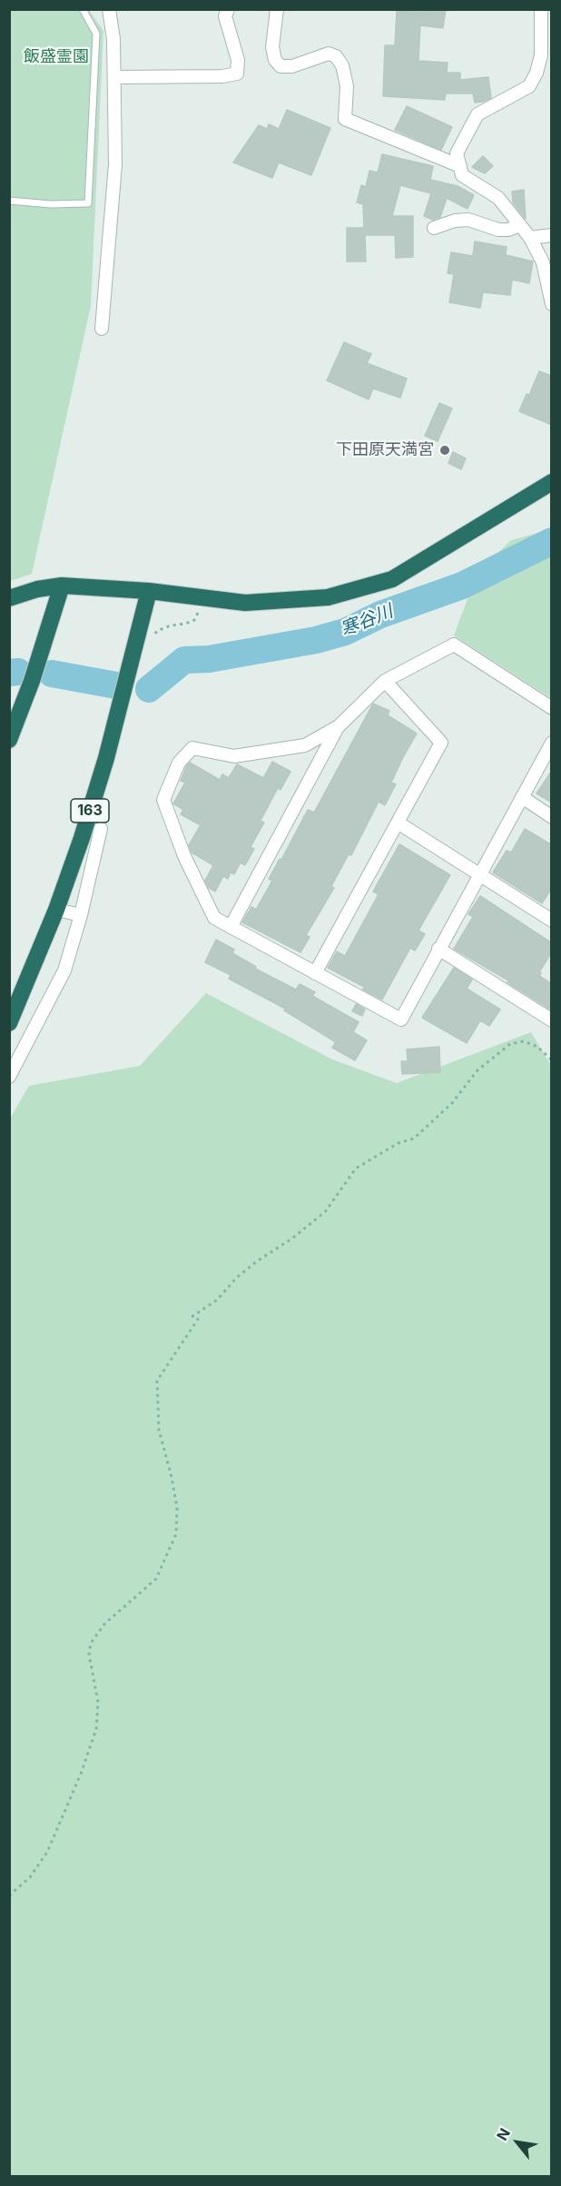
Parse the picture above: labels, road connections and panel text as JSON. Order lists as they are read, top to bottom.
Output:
{
  "streets": {
    "highway": ["163"]
  },
  "water": ["寒谷川"],
  "parks": ["飯盛霊園"],
  "places": ["下田原天満宮"],
  "north": "top left"
}
